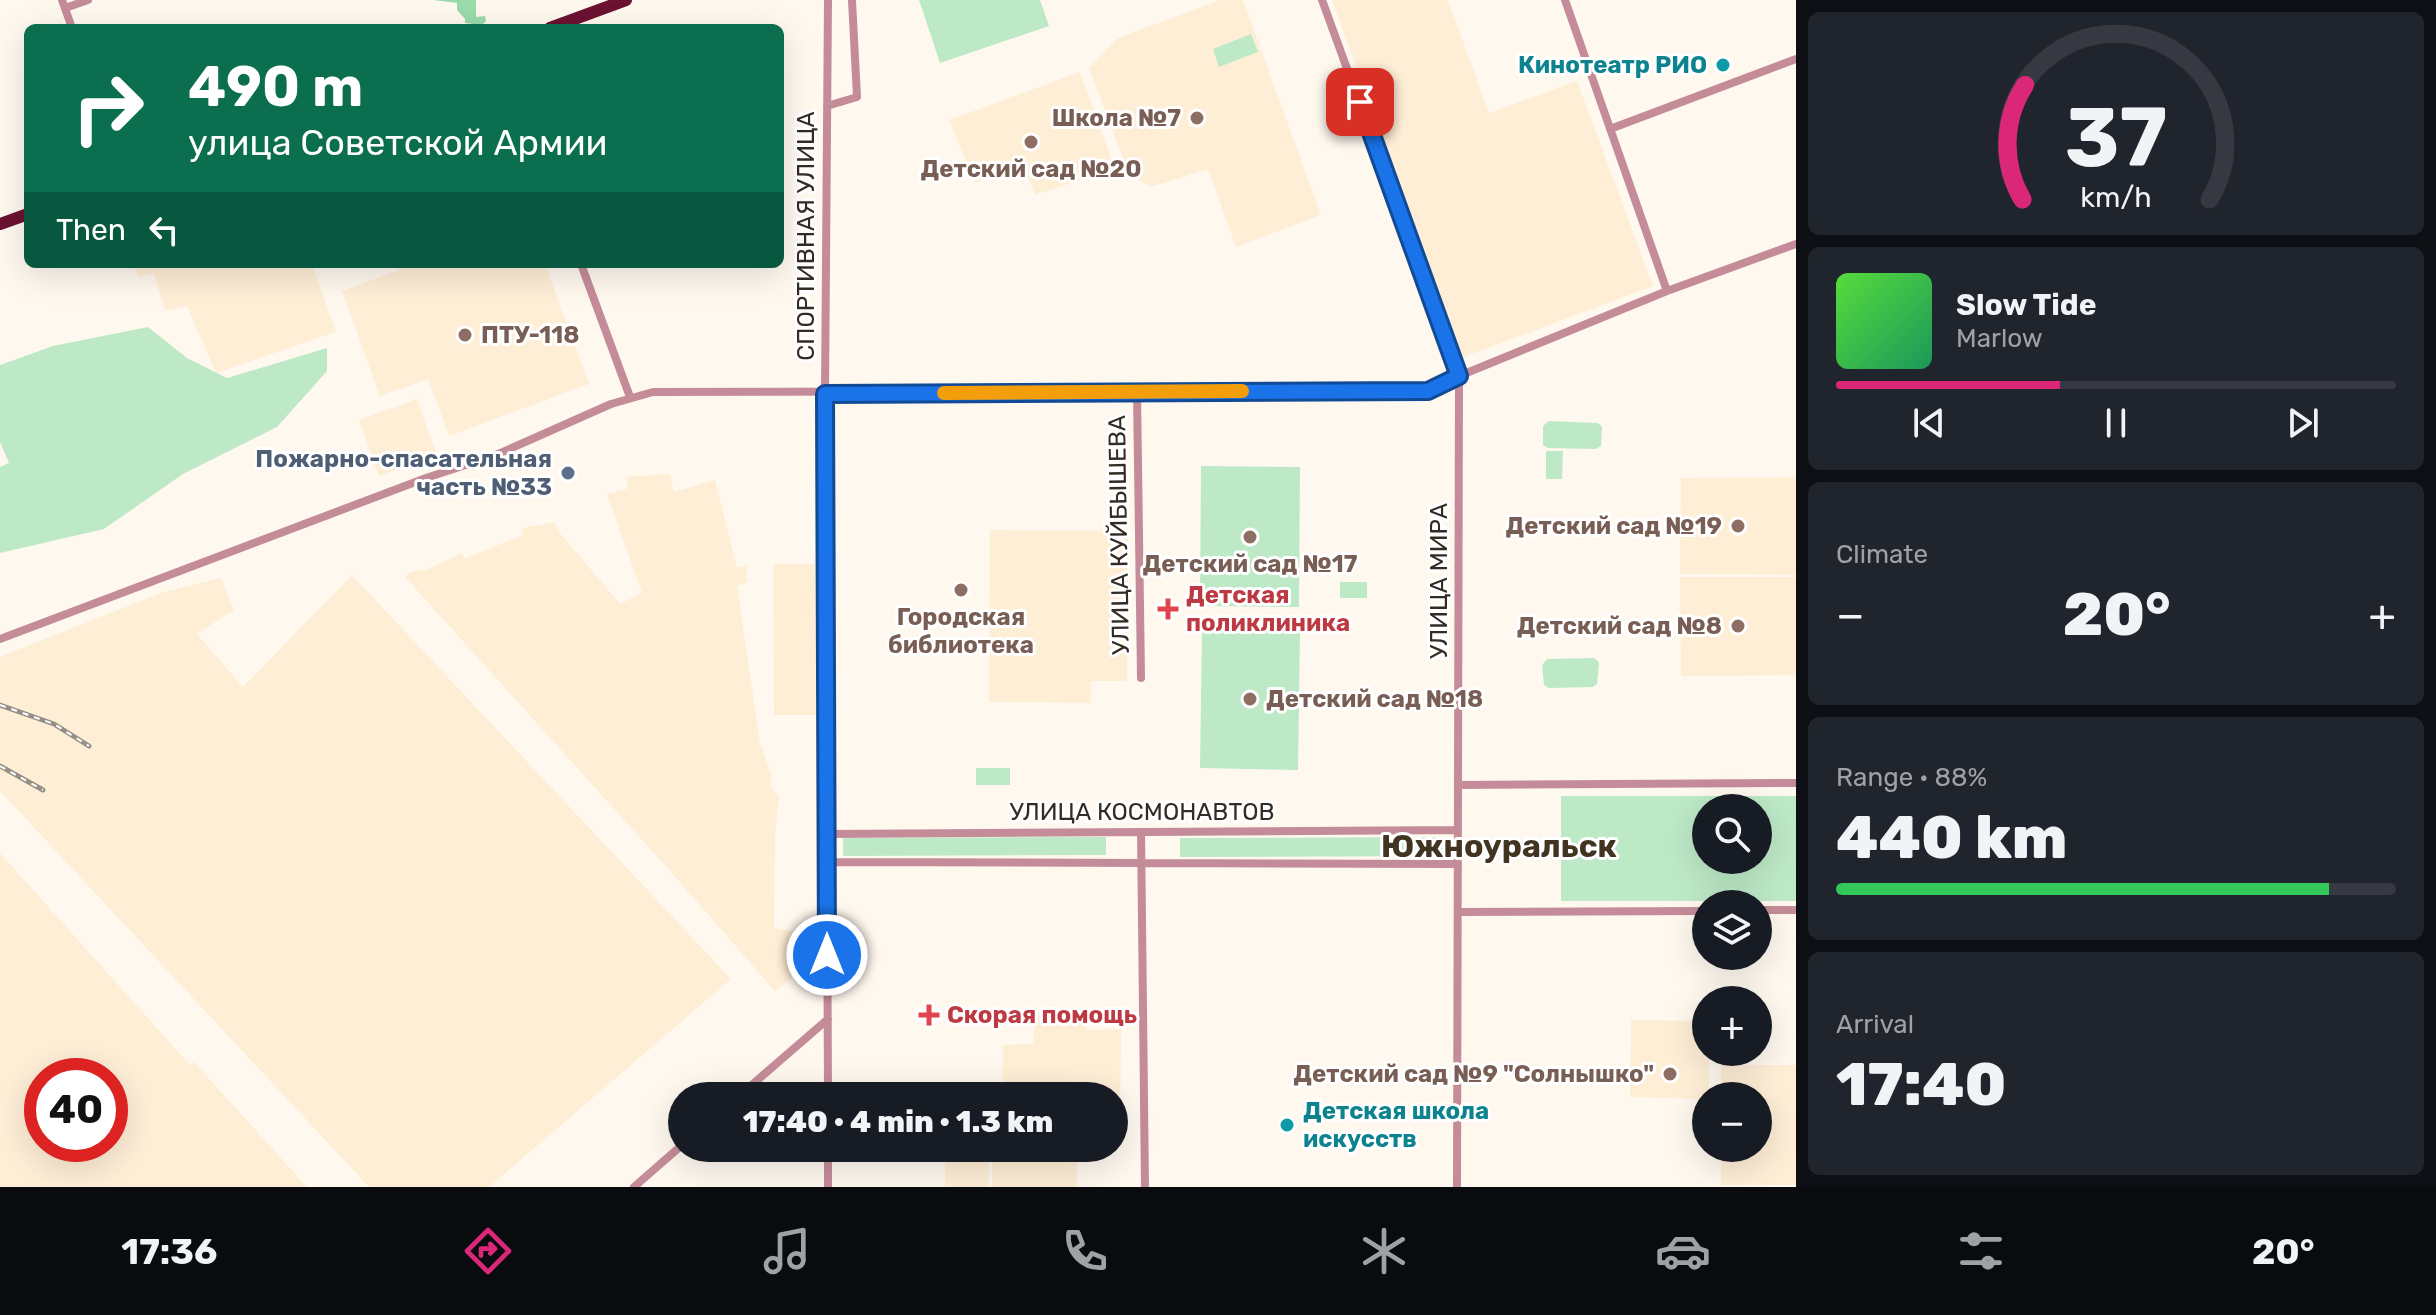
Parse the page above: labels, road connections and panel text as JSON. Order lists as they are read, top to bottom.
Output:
{
  "streets": {
    "street": [
      "СПОРТИВНАЯ УЛИЦА",
      "УЛИЦА КУЙБЫШЕВА",
      "УЛИЦА МИРА",
      "УЛИЦА КОСМОНАВТОВ"
    ]
  },
  "crossings": [
    ["СПОРТИВНАЯ УЛИЦА", "УЛИЦА КОСМОНАВТОВ"],
    ["УЛИЦА МИРА", "УЛИЦА КОСМОНАВТОВ"]
  ],
  "districts": ["Южноуральск"],
  "places": {
    "other": [
      "Кинотеатр РИО",
      "Школа №7",
      "Детский сад №20",
      "ПТУ-118",
      "Пожарно-спасательная часть №33",
      "Детский сад №19",
      "Детский сад №17",
      "Городская библиотека",
      "Детский сад №8",
      "Детский сад №18",
      "Детский сад №9 \"Солнышко\"",
      "Детская школа искусств"
    ],
    "health": ["Детская поликлиника", "Скорая помощь"]
  },
  "page": {
    "turn": ["490 m", "улица Советской Армии"],
    "then": "Then",
    "song": ["Slow Tide", "Marlow"],
    "tile": [
      "Climate",
      ["Range · 88%", "440 km"],
      ["Arrival", "17:40"]
    ],
    "heat": ["−", "20°", "+"],
    "map_buttons": ["+", "−"],
    "limit": "40",
    "trip": "17:40 · 4 min · 1.3 km",
    "tabs": ["17:36", "20°"],
    "gauge": ["37", "km/h"]
  }
}
